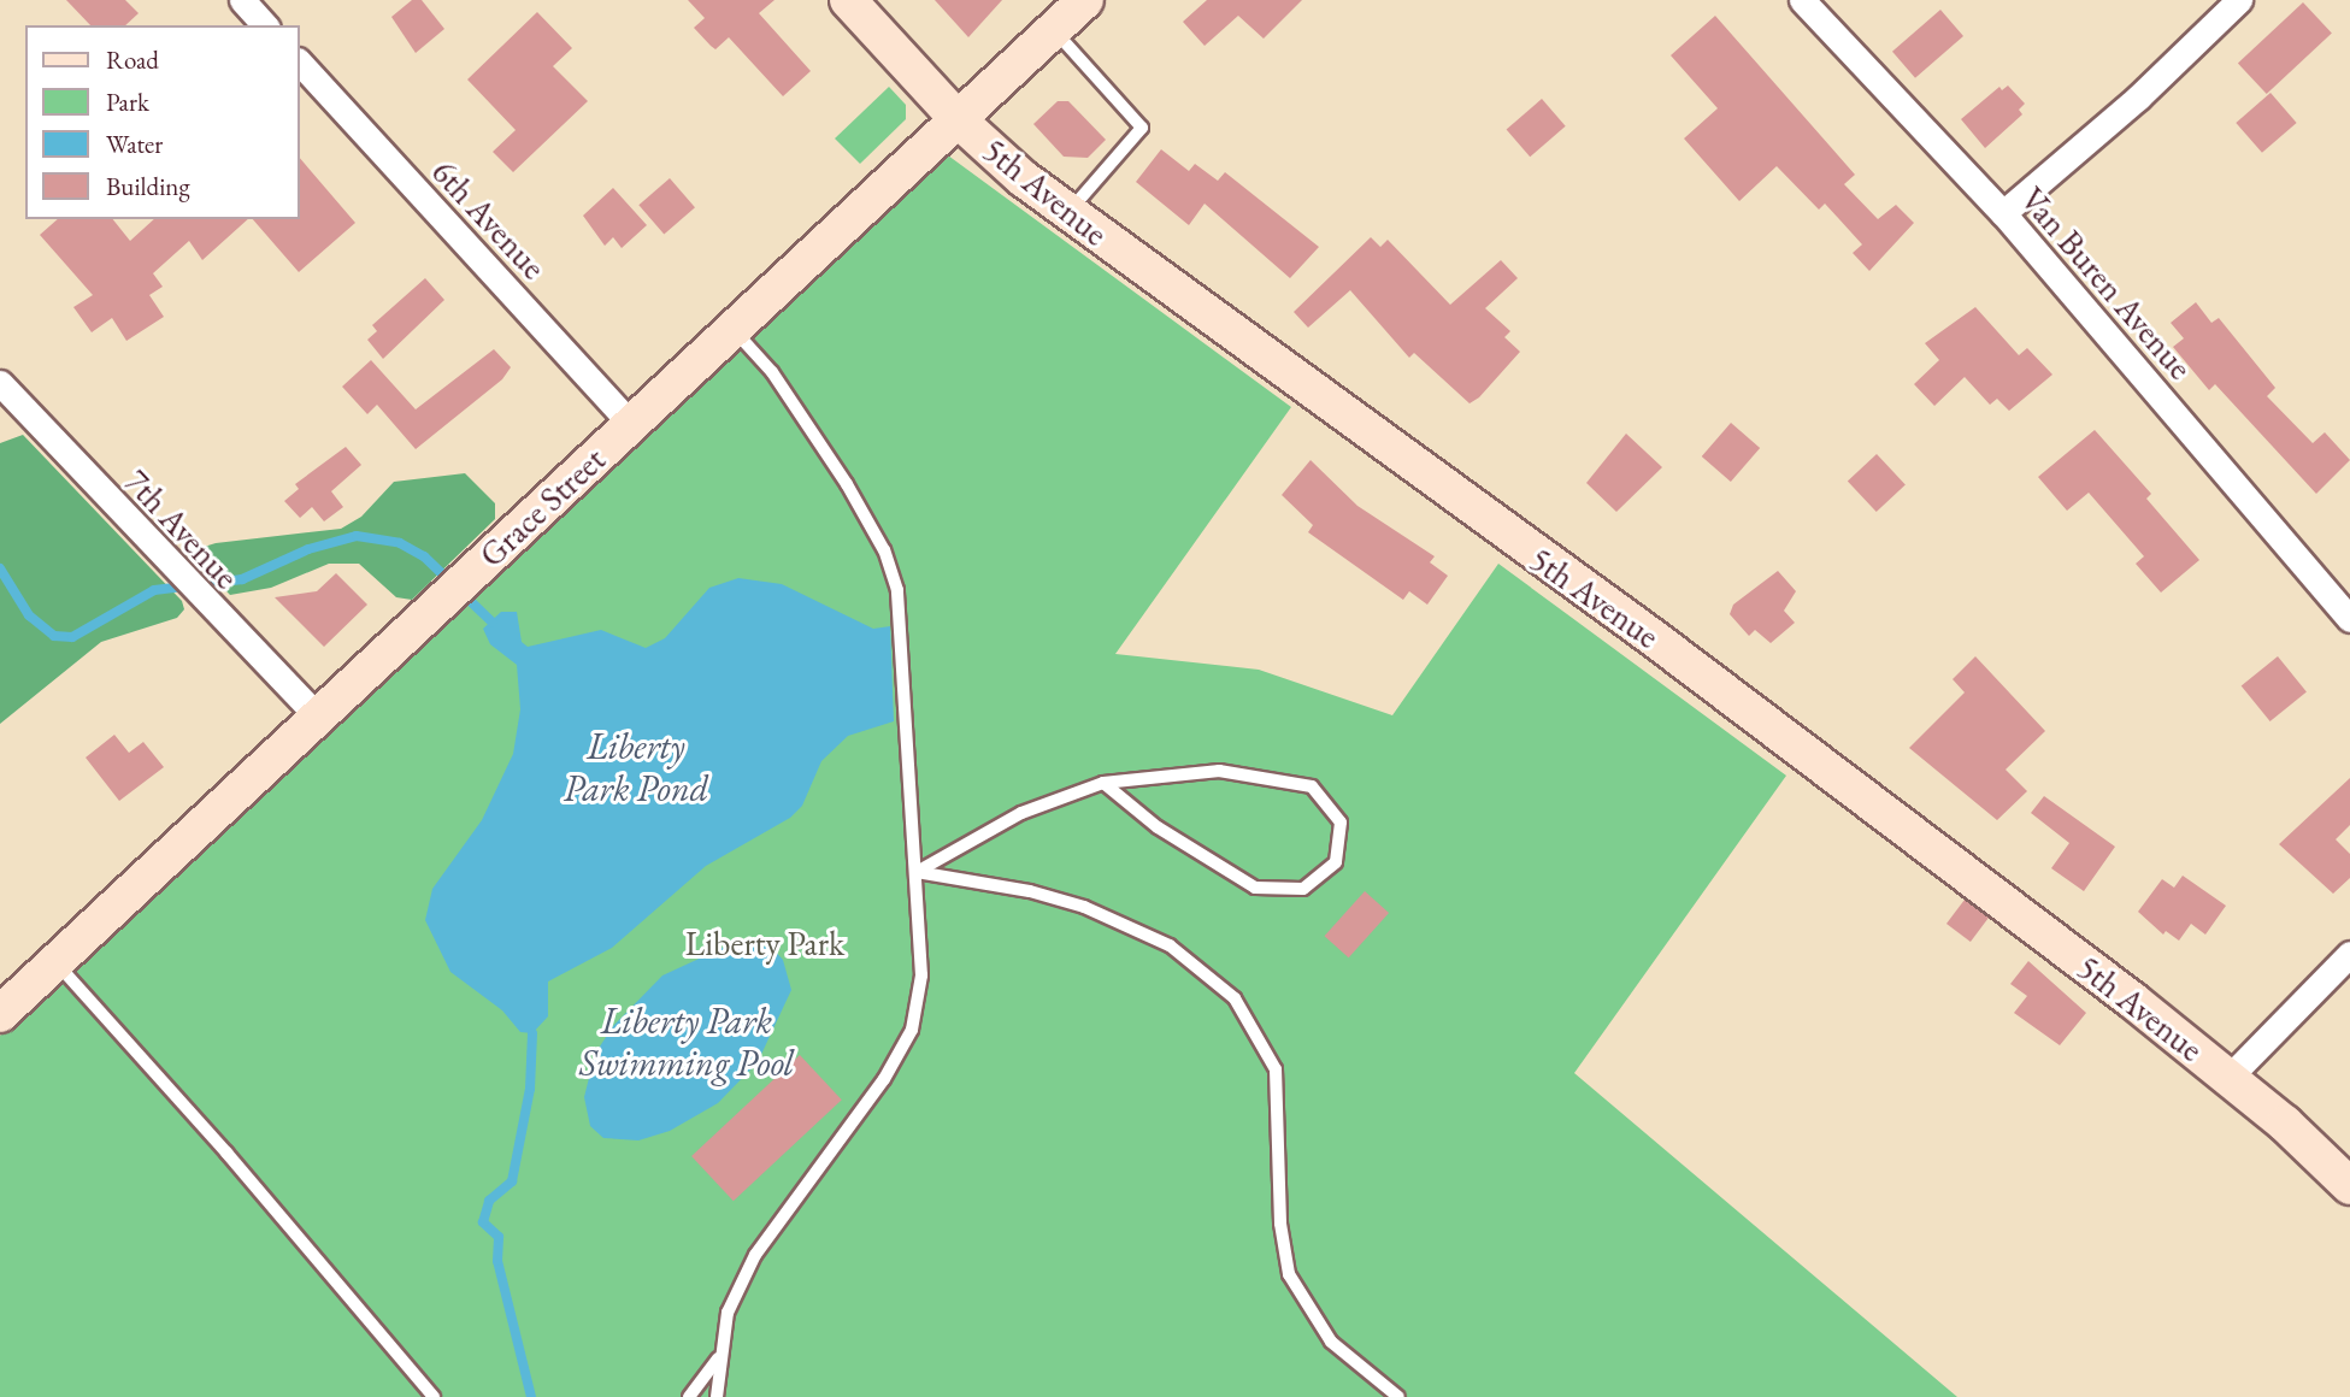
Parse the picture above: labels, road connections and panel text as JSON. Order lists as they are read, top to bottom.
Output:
{
  "streets": {
    "street": [
      "5th Avenue",
      "6th Avenue",
      "Van Buren Avenue",
      "Grace Street",
      "7th Avenue"
    ]
  },
  "crossings": [
    ["5th Avenue", "Grace Street"],
    ["6th Avenue", "Grace Street"],
    ["Grace Street", "7th Avenue"]
  ],
  "water": ["Liberty Park Pond", "Liberty Park Swimming Pool"],
  "parks": ["Liberty Park"],
  "legend": [
    "Road",
    "Park",
    "Water",
    "Building"
  ]
}
